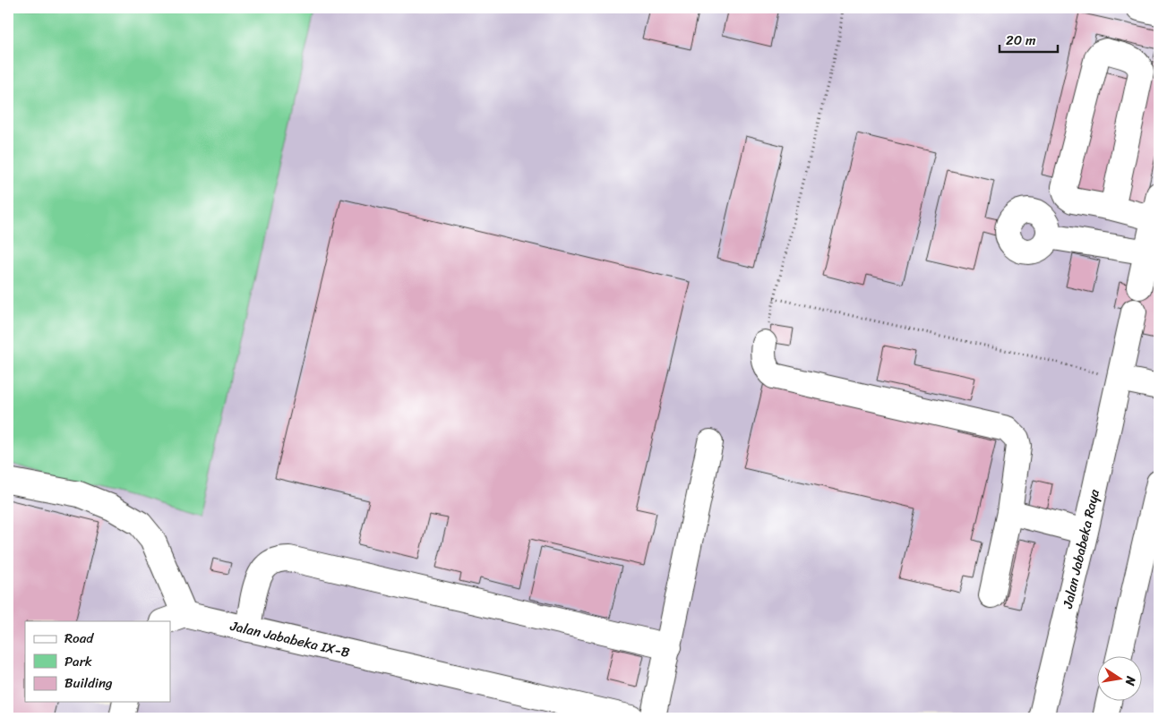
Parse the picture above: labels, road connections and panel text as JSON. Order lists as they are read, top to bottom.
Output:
{
  "streets": {
    "street": ["Jalan Jababeka Raya", "Jalan Jababeka IX-B"]
  },
  "legend": ["Road", "Park", "Building"],
  "scale_bar": "20 m",
  "north": "right"
}
